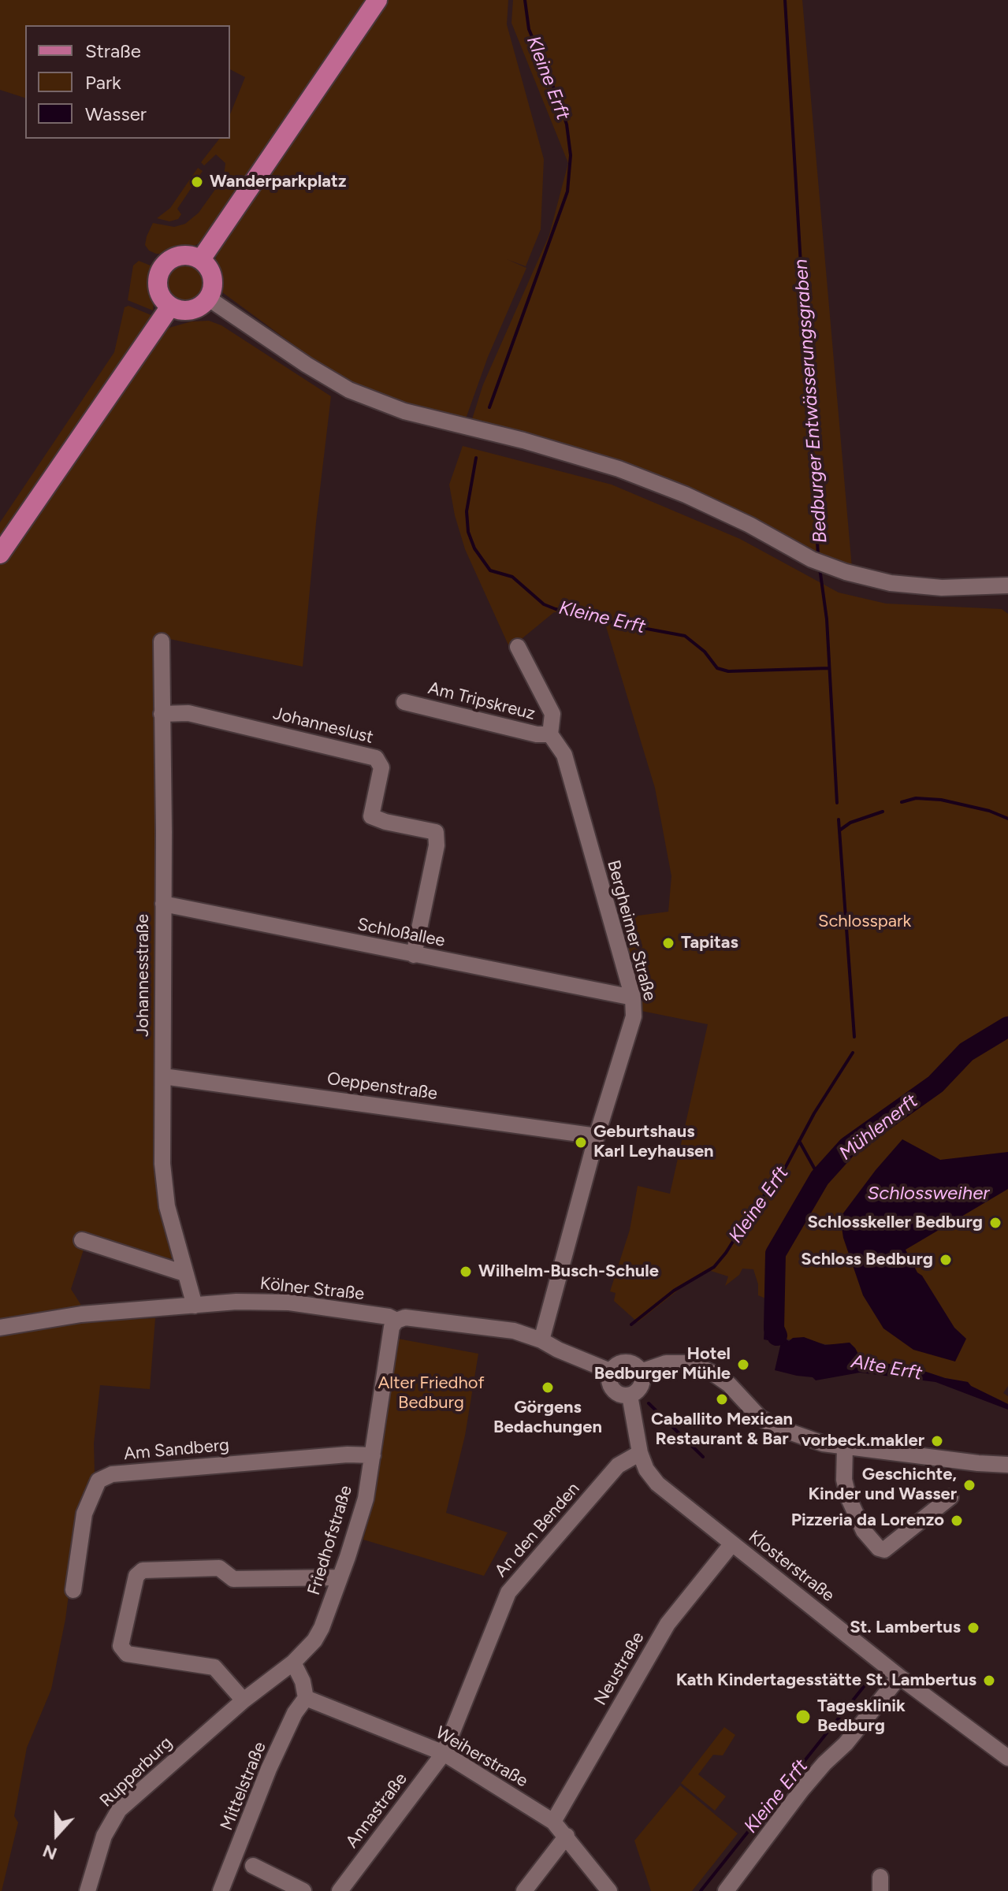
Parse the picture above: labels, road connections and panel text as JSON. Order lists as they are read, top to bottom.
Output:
{
  "streets": {
    "street": [
      "Am Tripskreuz",
      "Johanneslust",
      "Bergheimer Straße",
      "Schloßallee",
      "Johannesstraße",
      "Oeppenstraße",
      "Kölner Straße",
      "Am Sandberg",
      "An den Benden",
      "Friedhofstraße",
      "Klosterstraße",
      "Neustraße",
      "Weiherstraße",
      "Rupperburg",
      "Mittelstraße",
      "Annastraße"
    ]
  },
  "crossings": [
    ["Am Tripskreuz", "Bergheimer Straße"],
    ["Johanneslust", "Schloßallee"],
    ["Johanneslust", "Johannesstraße"],
    ["Bergheimer Straße", "Schloßallee"],
    ["Bergheimer Straße", "Oeppenstraße"],
    ["Bergheimer Straße", "Kölner Straße"],
    ["Schloßallee", "Johannesstraße"],
    ["Johannesstraße", "Oeppenstraße"],
    ["Johannesstraße", "Kölner Straße"],
    ["Kölner Straße", "Friedhofstraße"],
    ["Kölner Straße", "Klosterstraße"],
    ["Am Sandberg", "Friedhofstraße"],
    ["An den Benden", "Klosterstraße"],
    ["An den Benden", "Weiherstraße"],
    ["An den Benden", "Annastraße"],
    ["Friedhofstraße", "Rupperburg"],
    ["Klosterstraße", "Neustraße"],
    ["Neustraße", "Weiherstraße"],
    ["Weiherstraße", "Mittelstraße"],
    ["Weiherstraße", "Annastraße"]
  ],
  "water": [
    "Kleine Erft",
    "Bedburger Entwässerungsgraben",
    "Mühlenerft",
    "Schlossweiher",
    "Alte Erft"
  ],
  "parks": ["Schlosspark", "Alter Friedhof Bedburg"],
  "places": [
    "Wanderparkplatz",
    "Tapitas",
    "Geburtshaus Karl Leyhausen",
    "Schlosskeller Bedburg",
    "Schloss Bedburg",
    "Wilhelm-Busch-Schule",
    "Hotel Bedburger Mühle",
    "Görgens Bedachungen",
    "Caballito Mexican Restaurant & Bar",
    "vorbeck.makler",
    "Geschichte, Kinder und Wasser",
    "Pizzeria da Lorenzo",
    "St. Lambertus",
    "Kath Kindertagesstätte St. Lambertus",
    "Tagesklinik Bedburg"
  ],
  "legend": ["Straße", "Park", "Wasser"],
  "north": "bottom"
}
